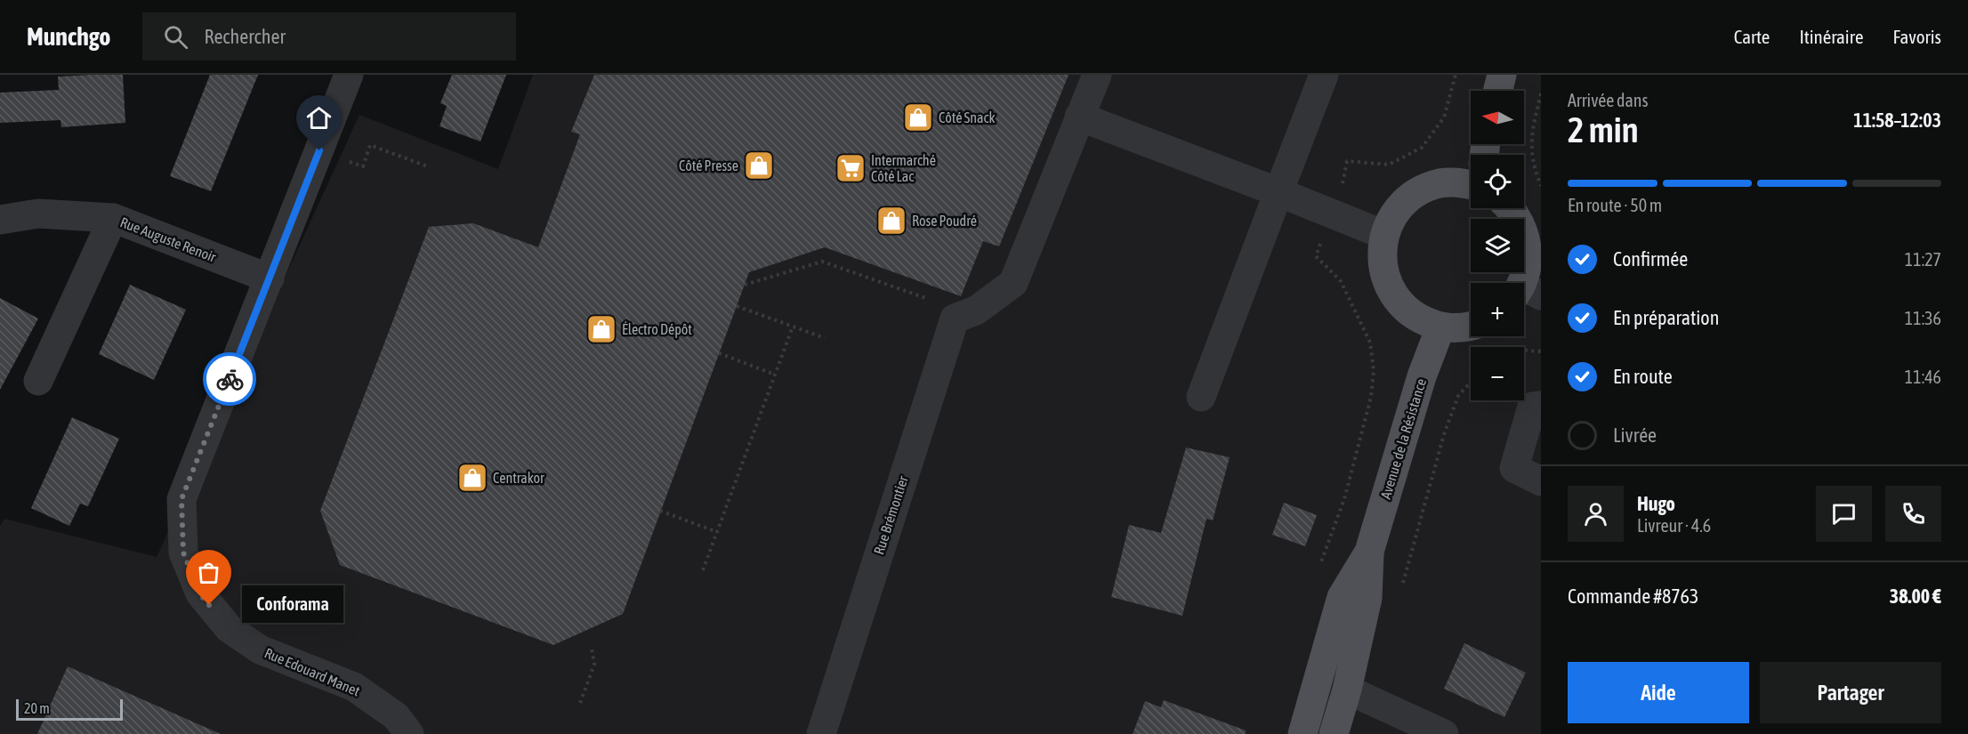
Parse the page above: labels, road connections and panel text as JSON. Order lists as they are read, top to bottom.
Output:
{
  "streets": {
    "main road": ["Avenue de la Résistance"],
    "street": ["Rue Auguste Renoir", "Rue Brémontier", "Rue Edouard Manet"]
  },
  "crossings": [
    ["Rue Auguste Renoir", "Rue Edouard Manet"]
  ],
  "places": {
    "shop": [
      "Côté Snack",
      "Côté Presse",
      "Rose Poudré",
      "Électro Dépôt",
      "Centrakor"
    ],
    "supermarket": ["Intermarché Côté Lac"],
    "other": ["Conforama"]
  },
  "scale_bar": "20 m",
  "north": "left",
  "page": {
    "header": "Munchgo",
    "search": "Rechercher",
    "nav": ["Carte", "Itinéraire", "Favoris"],
    "heading": ["2 min", "Arrivée dans", "11:58–12:03"],
    "panel": [
      "Hugo",
      "Livreur · 4.6",
      "Commande #8763",
      "38.00 €"
    ],
    "map_buttons": ["+", "−"],
    "bar": "En route · 50 m",
    "list": [
      ["Confirmée", "11:27"],
      ["En préparation", "11:36"],
      ["En route", "11:46"],
      "Livrée"
    ],
    "bubble": "Conforama",
    "buttons": ["Aide", "Partager"],
    "scale": "20 m"
  }
}
